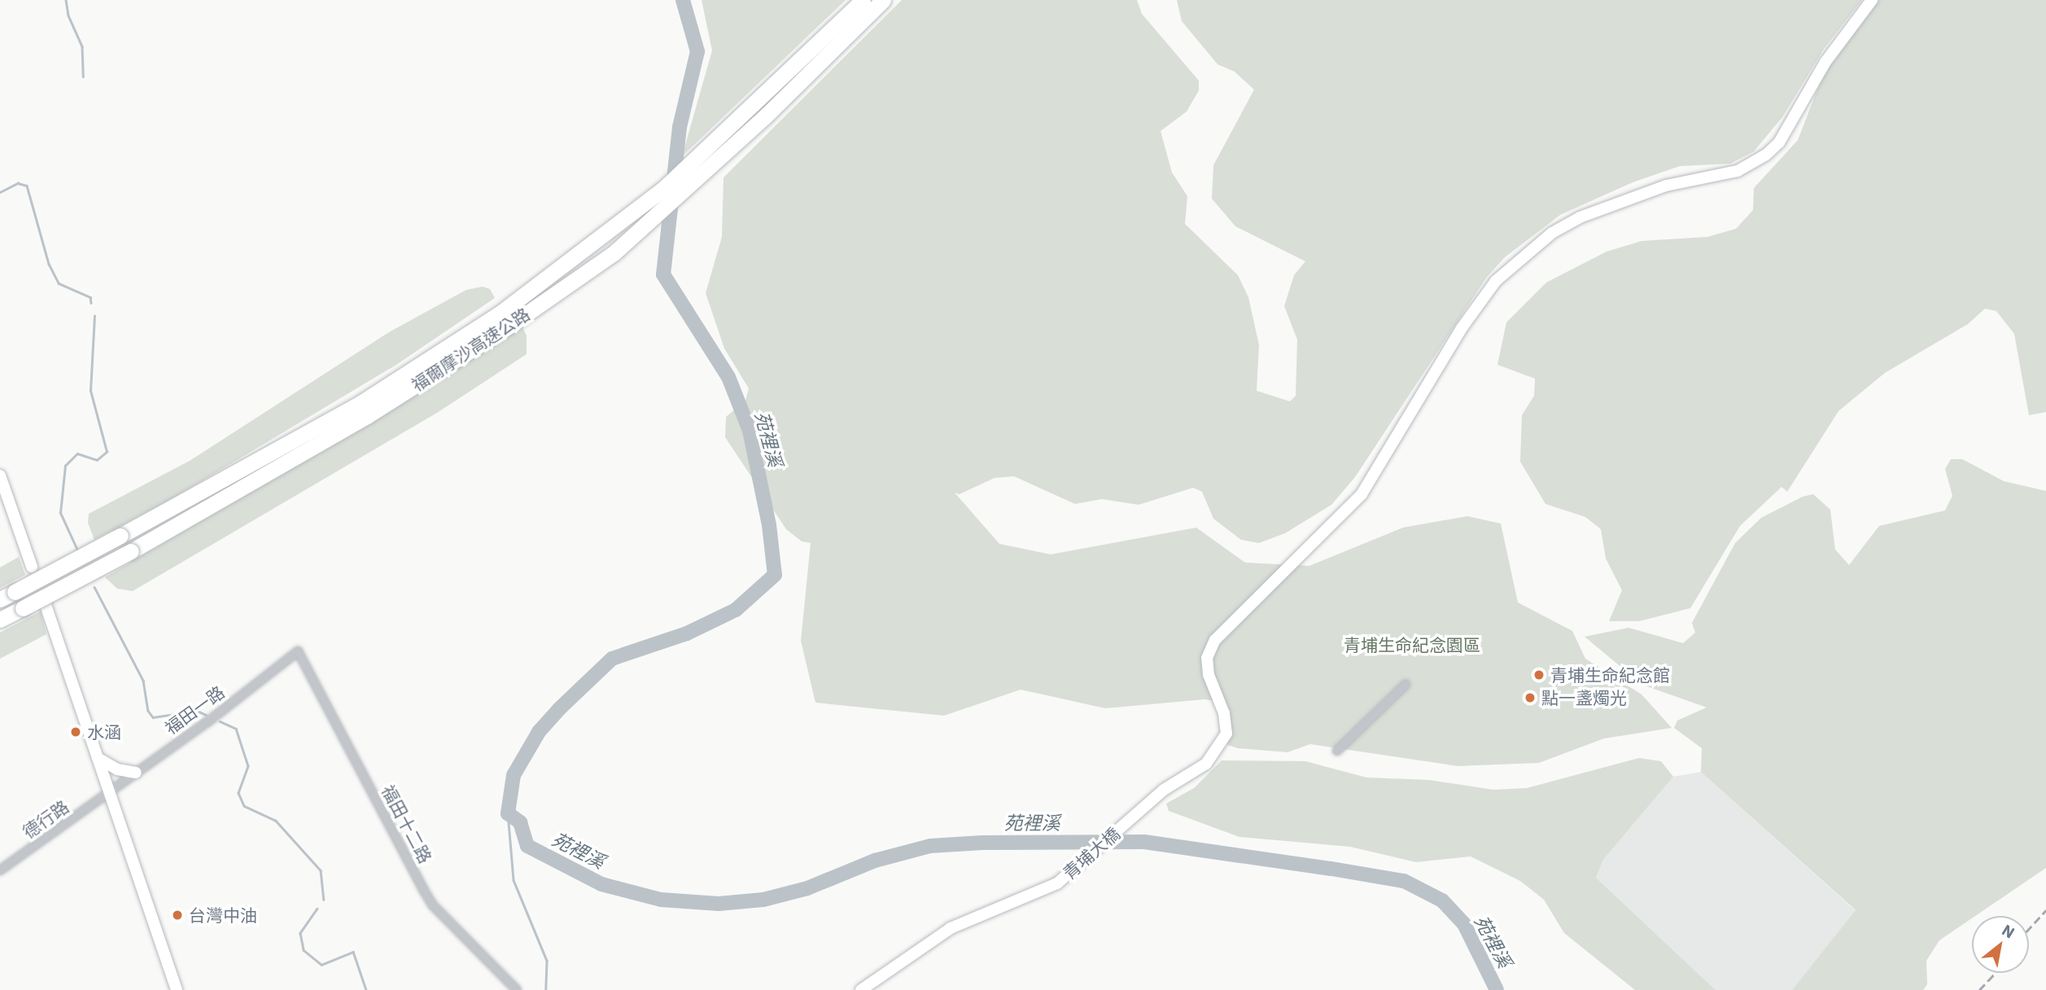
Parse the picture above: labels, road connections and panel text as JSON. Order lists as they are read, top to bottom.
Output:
{
  "streets": {
    "highway": ["福爾摩沙高速公路"],
    "main road": ["青埔大橋"],
    "street": ["福田一路", "德行路", "福田十二路"]
  },
  "crossings": [
    ["福田一路", "德行路"],
    ["福田一路", "福田十二路"]
  ],
  "water": ["苑裡溪"],
  "parks": ["青埔生命紀念園區"],
  "places": [
    "青埔生命紀念館",
    "點一盞燭光",
    "水涵",
    "台灣中油"
  ],
  "north": "top right"
}
